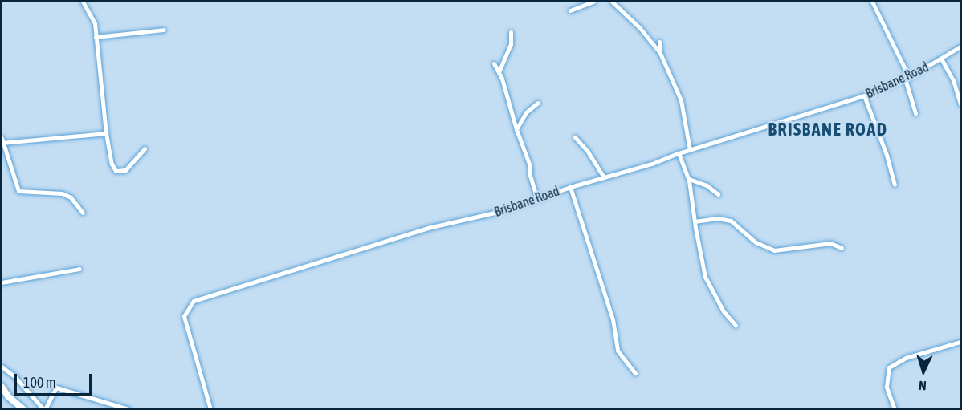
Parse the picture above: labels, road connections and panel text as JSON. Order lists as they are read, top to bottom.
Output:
{
  "streets": {
    "street": ["Brisbane Road"]
  },
  "districts": ["BRISBANE ROAD"],
  "scale_bar": "100 m",
  "north": "bottom"
}
